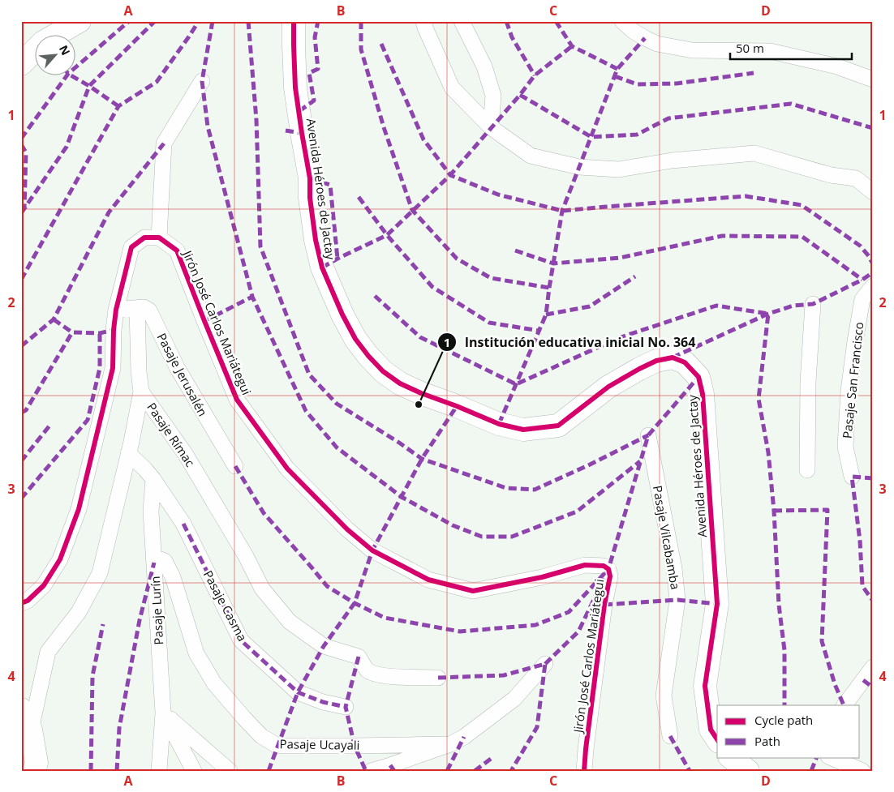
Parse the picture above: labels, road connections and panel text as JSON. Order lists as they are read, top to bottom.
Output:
{
  "streets": {
    "street": [
      "Avenida Héroes de Jactay",
      "Jirón José Carlos Mariátegui",
      "Pasaje Jerusalén",
      "Pasaje San Francisco",
      "Pasaje Rímac",
      "Pasaje Vilcabamba",
      "Pasaje Casma",
      "Pasaje Lurín",
      "Pasaje Ucayali"
    ]
  },
  "crossings": [
    ["Pasaje Casma", "Pasaje Lurín"],
    ["Pasaje Lurín", "Pasaje Ucayali"]
  ],
  "places": ["Institución educativa inicial No. 364"],
  "legend": ["Cycle path", "Path"],
  "scale_bar": "50 m",
  "north": "top right",
  "grid": {
    "columns": [
      "A",
      "B",
      "C",
      "D"
    ],
    "rows": [
      "1",
      "2",
      "3",
      "4"
    ]
  }
}
